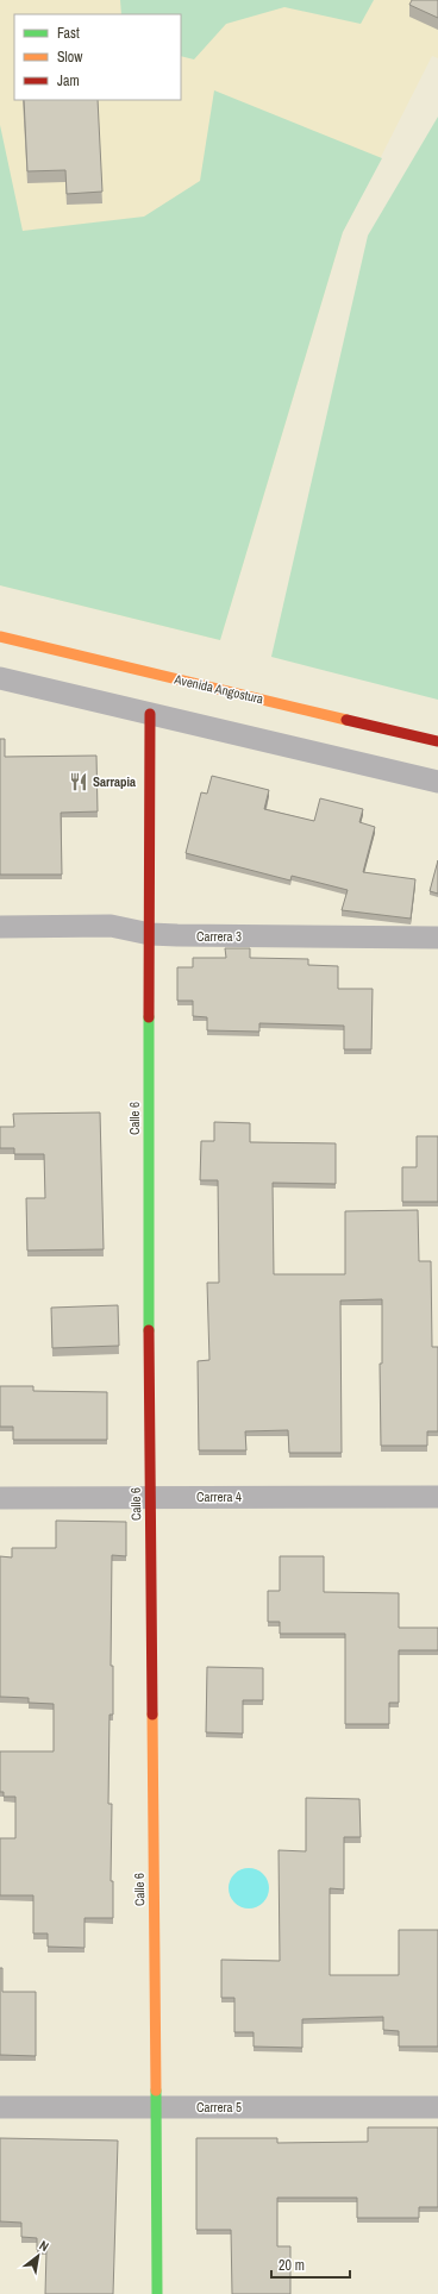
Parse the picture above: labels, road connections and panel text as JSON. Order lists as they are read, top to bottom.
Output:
{
  "streets": {
    "street": [
      "Avenida Angostura",
      "Carrera 3",
      "Calle 6",
      "Carrera 4",
      "Carrera 5"
    ]
  },
  "crossings": [
    ["Carrera 3", "Calle 6"],
    ["Calle 6", "Carrera 4"],
    ["Calle 6", "Carrera 5"]
  ],
  "places": {
    "restaurant": ["Sarrapia"]
  },
  "legend": ["Fast", "Slow", "Jam"],
  "scale_bar": "20 m",
  "north": "top right"
}
